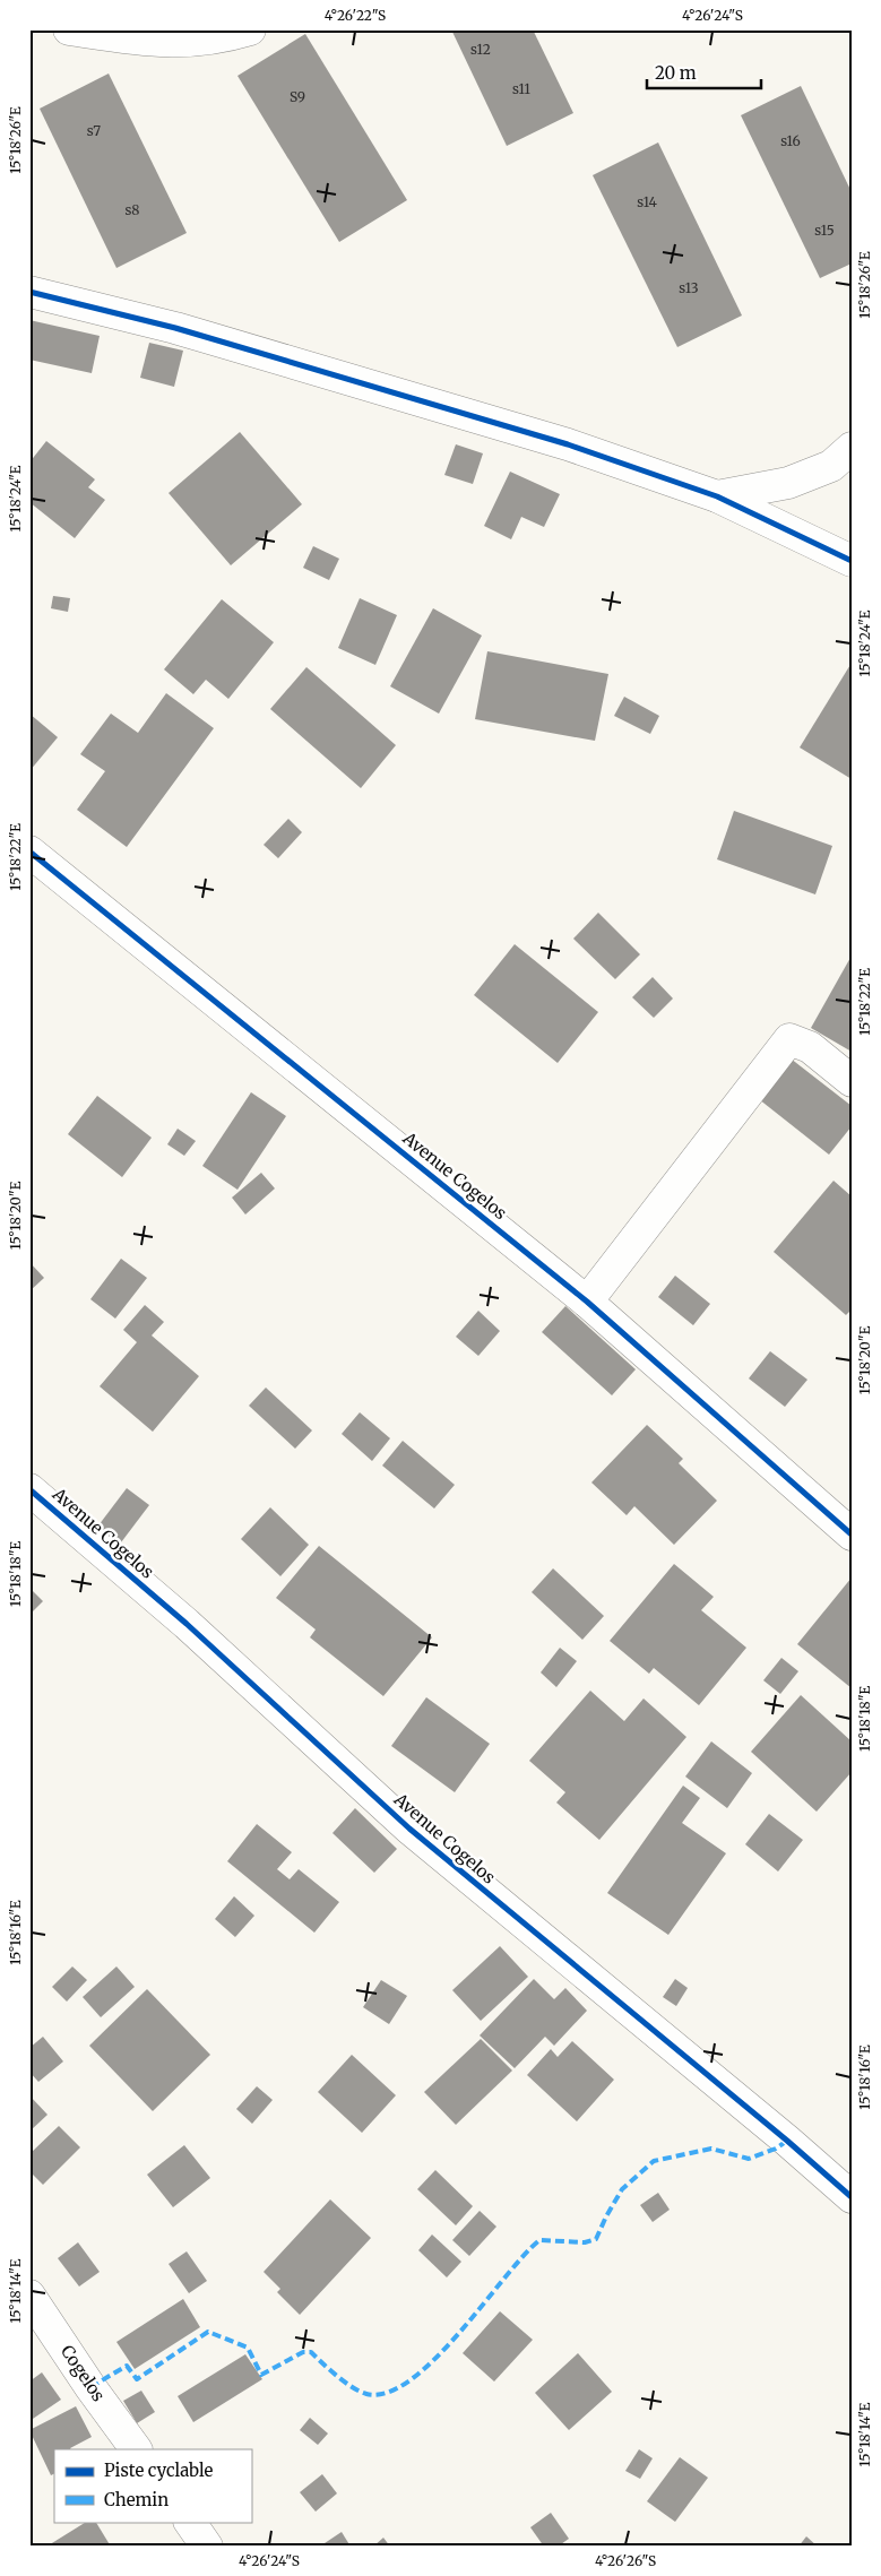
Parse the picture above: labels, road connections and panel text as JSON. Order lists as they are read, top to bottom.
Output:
{
  "streets": {
    "street": ["Avenue Cogelos", "Cogelos"]
  },
  "house_numbers": [
    "s12",
    "s11",
    "S9",
    "s7",
    "s16",
    "s14",
    "s8",
    "s15",
    "s13"
  ],
  "legend": ["Piste cyclable", "Chemin"],
  "scale_bar": "20 m",
  "coordinates": [
    "4°26'22\"S",
    "4°26'24\"S",
    "15°18'26\"E",
    "15°18'24\"E",
    "15°18'22\"E",
    "15°18'20\"E",
    "15°18'18\"E",
    "15°18'16\"E",
    "15°18'14\"E",
    "4°26'26\"S"
  ]
}
